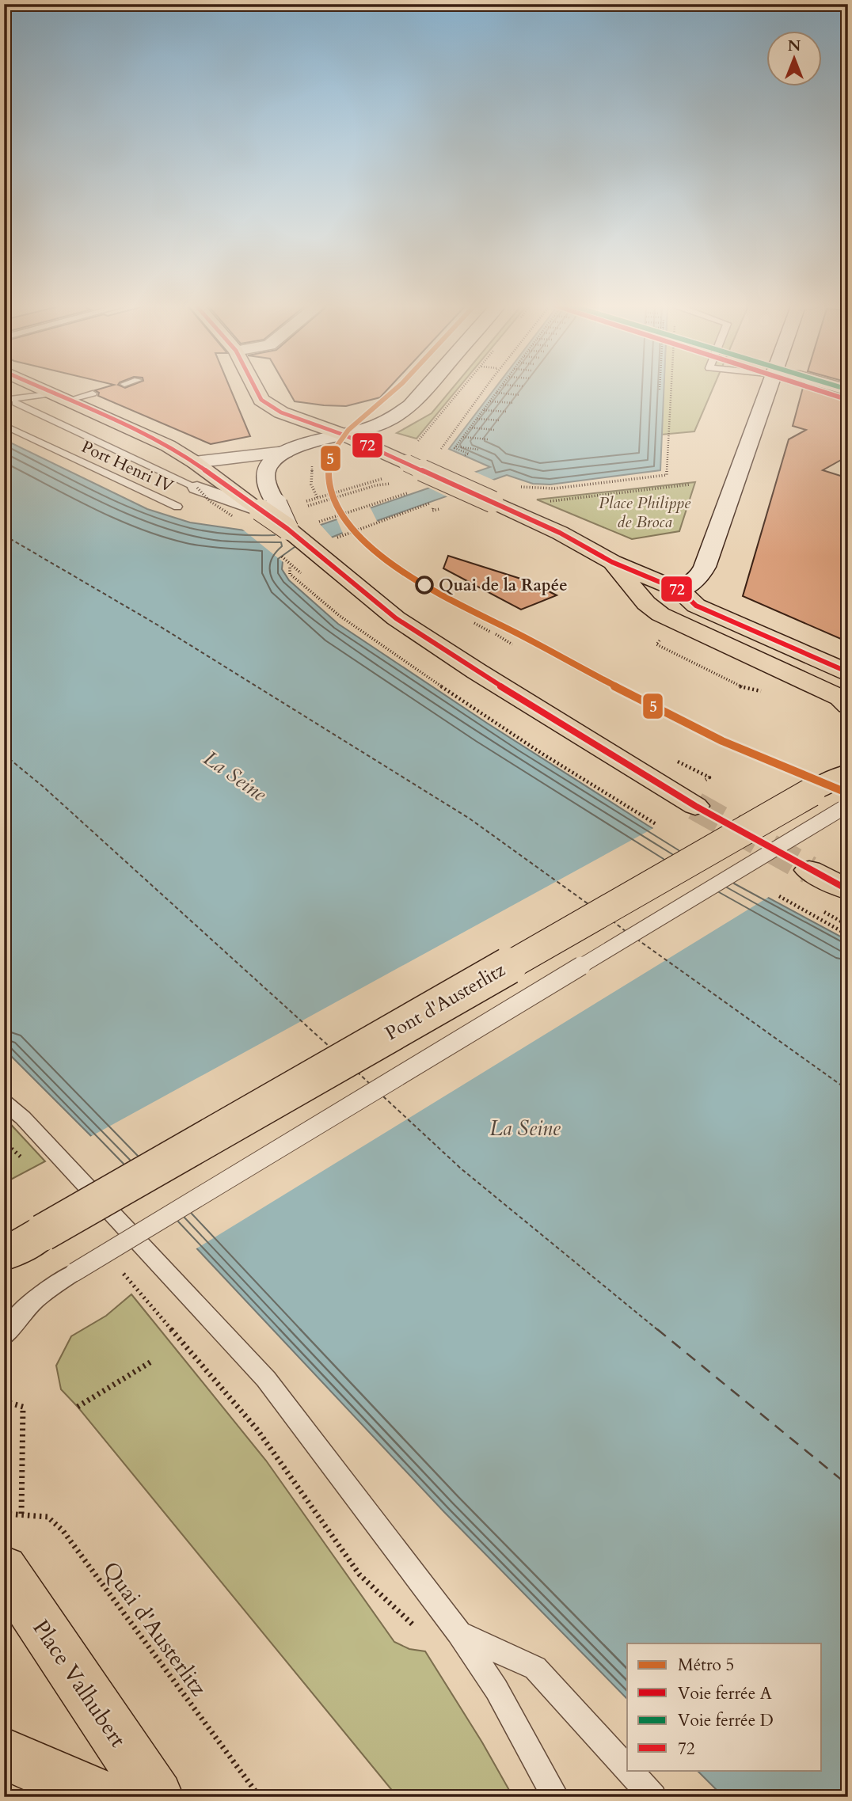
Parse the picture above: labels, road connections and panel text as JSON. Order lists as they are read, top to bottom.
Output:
{
  "streets": {
    "main road": ["Pont d'Austerlitz", "Place Valhubert"],
    "lane": ["Port Henri IV"],
    "path": ["Quai d'Austerlitz"]
  },
  "water": ["La Seine"],
  "parks": ["Place Philippe de Broca"],
  "places": ["Quai de la Rapée"],
  "lines": [
    "metro line 5",
    "rail line A",
    "rail line D",
    "transit line 72"
  ],
  "legend": [
    "Métro 5",
    "Voie ferrée A",
    "Voie ferrée D",
    "72"
  ],
  "north": "top"
}
